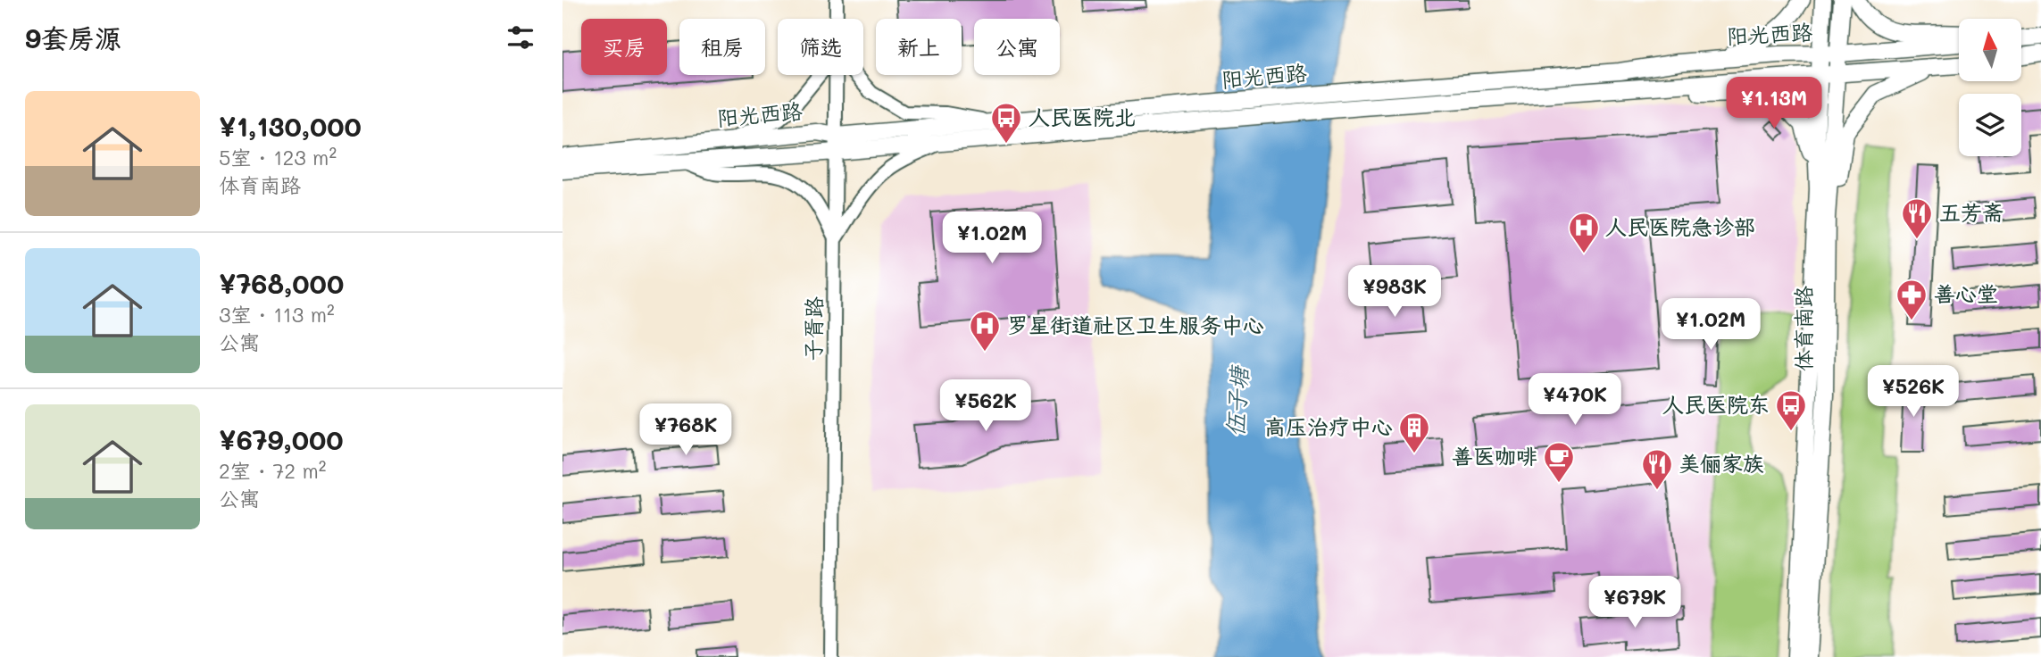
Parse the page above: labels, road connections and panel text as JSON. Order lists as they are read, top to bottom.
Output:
{
  "streets": {
    "main road": ["阳光西路", "体育南路"],
    "street": ["子胥路"]
  },
  "crossings": [
    ["阳光西路", "子胥路"],
    ["阳光西路", "体育南路"]
  ],
  "water": ["伍子塘"],
  "places": {
    "bus stop": ["人民医院北", "人民医院东"],
    "restaurant": ["五芳斋", "美俪家族"],
    "hospital": ["人民医院急诊部", "罗星街道社区卫生服务中心"],
    "pharmacy": ["善心堂"],
    "building": ["高压治疗中心"],
    "cafe": ["善医咖啡"]
  },
  "north": "top",
  "page": {
    "heading": "9套房源",
    "chip": [
      "买房",
      "租房",
      "筛选",
      "新上",
      "公寓"
    ],
    "list": [
      {
        "name": "¥1,130,000",
        "note": "5室 · 123 m² · 体育南路"
      },
      {
        "name": "¥768,000",
        "note": "3室 · 113 m² · 公寓"
      },
      {
        "name": "¥679,000",
        "note": "2室 · 72 m² · 公寓"
      }
    ],
    "price": [
      "¥1.13M",
      "¥1.02M",
      "¥983K",
      "¥1.02M",
      "¥526K",
      "¥470K",
      "¥562K",
      "¥768K",
      "¥679K"
    ]
  }
}
